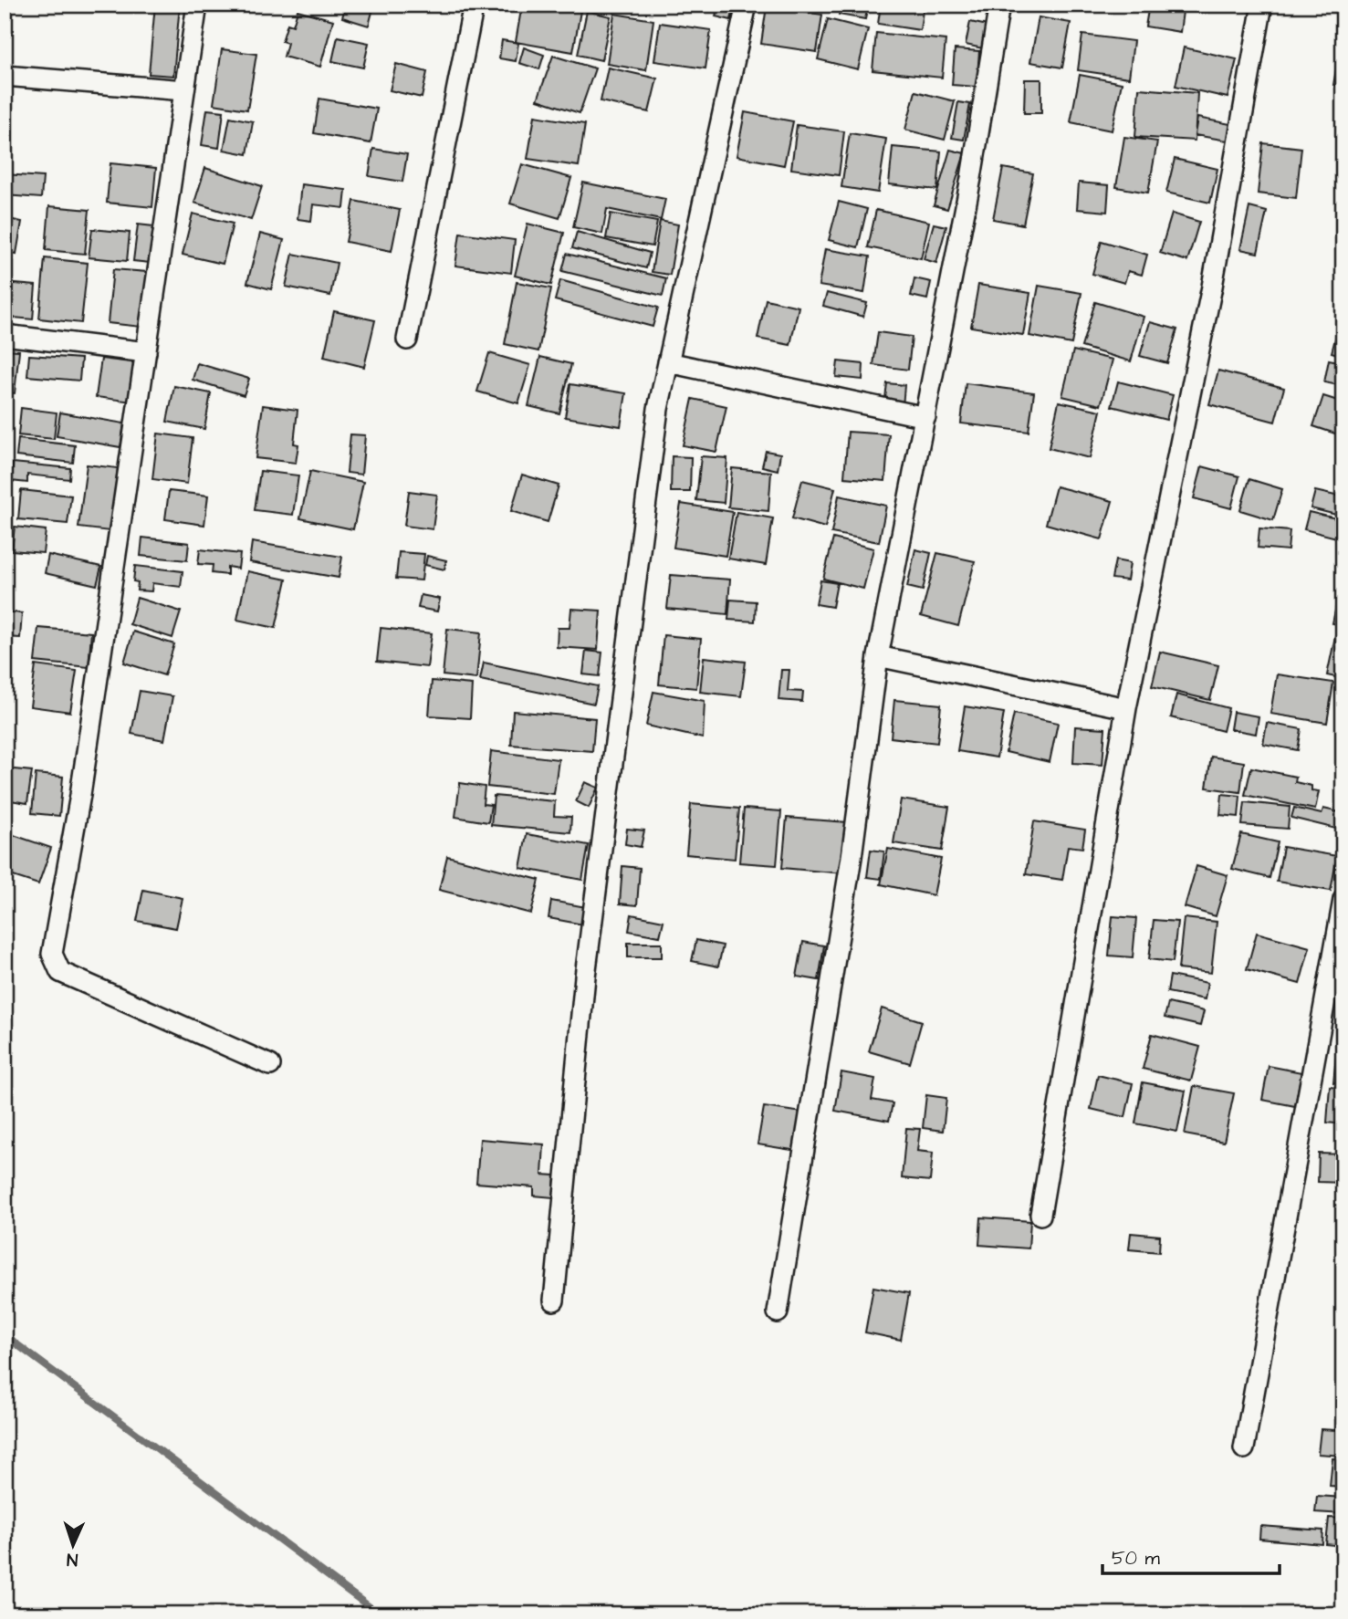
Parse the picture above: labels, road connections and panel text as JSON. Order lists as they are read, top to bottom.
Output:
{
  "scale_bar": "50 m",
  "north": "bottom"
}
